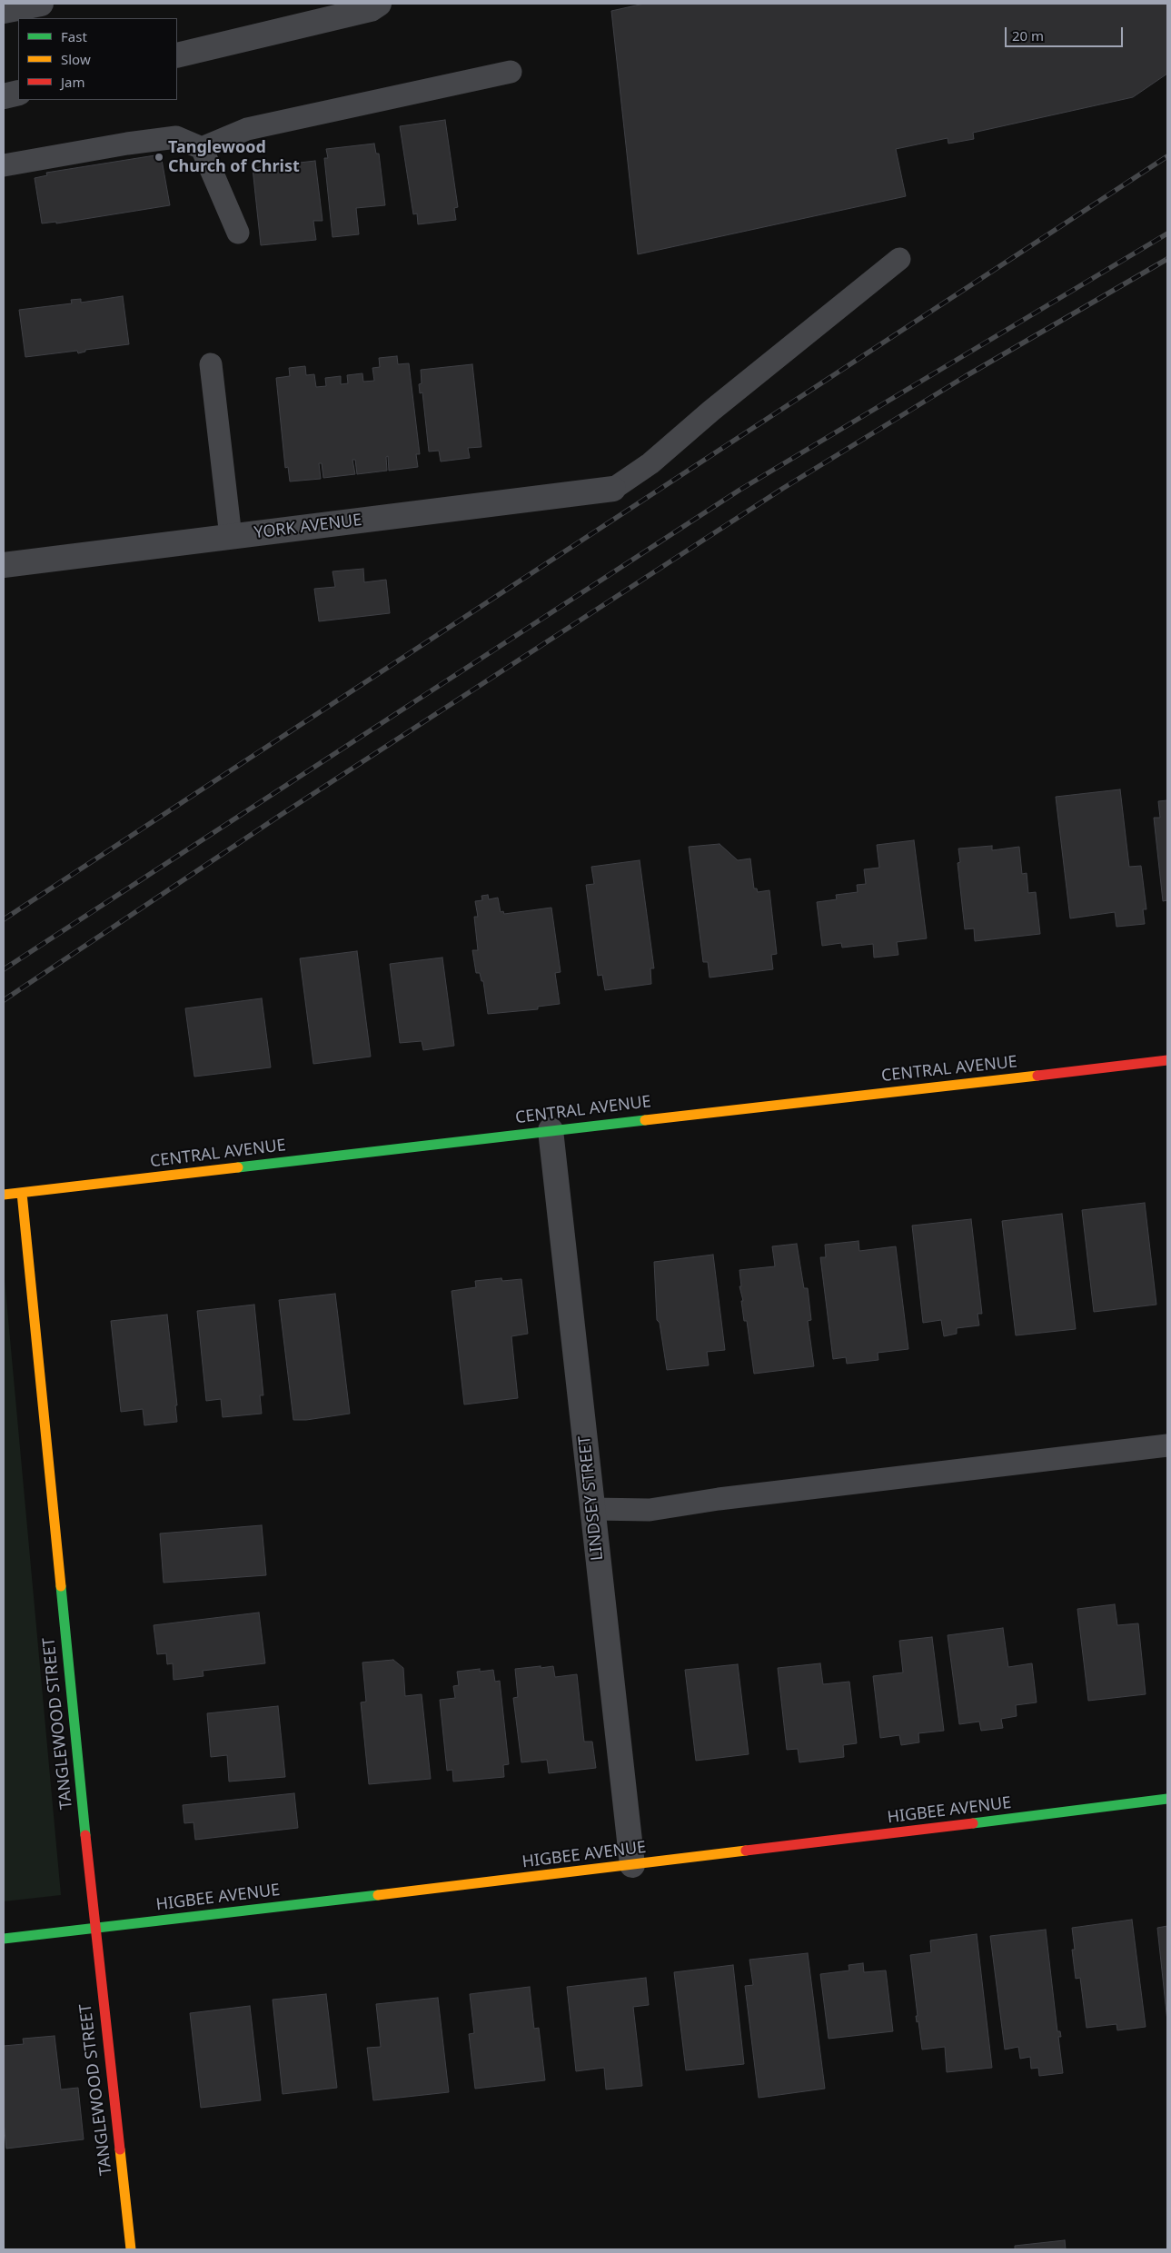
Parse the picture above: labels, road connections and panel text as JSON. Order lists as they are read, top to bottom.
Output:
{
  "streets": {
    "street": [
      "YORK AVENUE",
      "CENTRAL AVENUE",
      "LINDSEY STREET",
      "TANGLEWOOD STREET",
      "HIGBEE AVENUE"
    ]
  },
  "crossings": [
    ["CENTRAL AVENUE", "LINDSEY STREET"],
    ["CENTRAL AVENUE", "TANGLEWOOD STREET"],
    ["LINDSEY STREET", "HIGBEE AVENUE"],
    ["TANGLEWOOD STREET", "HIGBEE AVENUE"]
  ],
  "places": ["Tanglewood Church of Christ"],
  "legend": ["Fast", "Slow", "Jam"],
  "scale_bar": "20 m"
}
